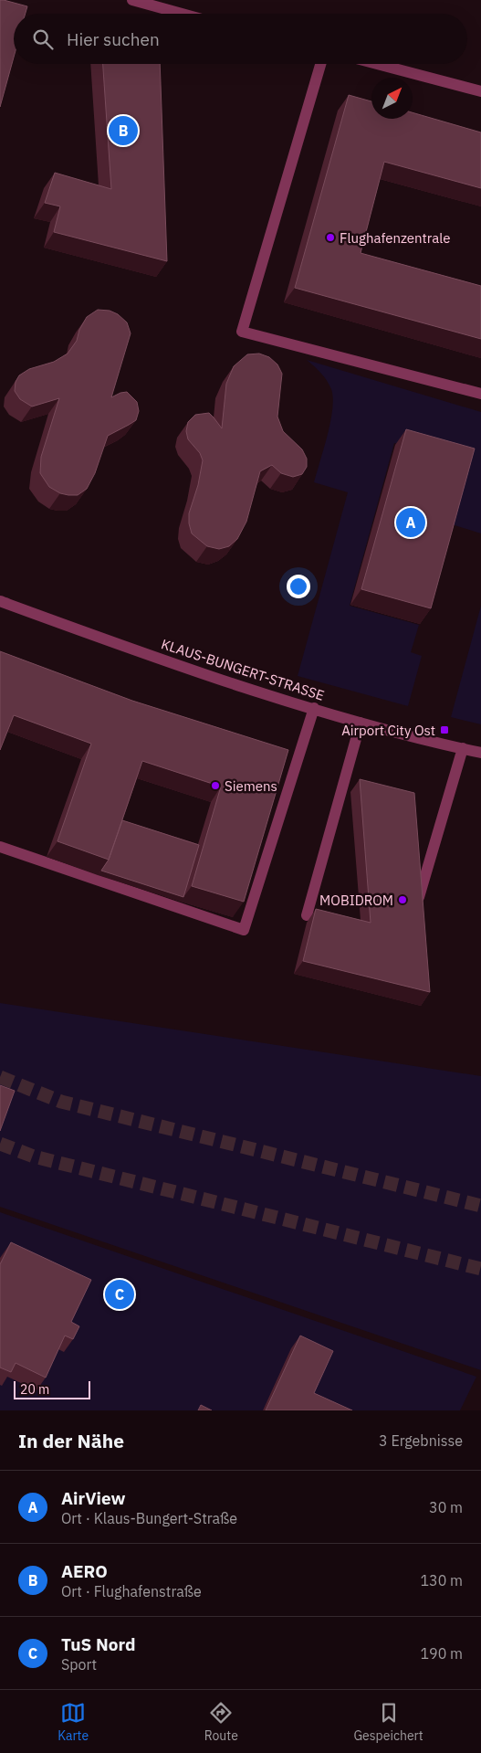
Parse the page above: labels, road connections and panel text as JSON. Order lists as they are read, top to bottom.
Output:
{
  "streets": {
    "street": ["KLAUS-BUNGERT-STRASSE"]
  },
  "places": {
    "other": ["Flughafenzentrale", "Siemens", "MOBIDROM"],
    "transit": ["Airport City Ost"]
  },
  "scale_bar": "20 m",
  "north": "top right",
  "page": {
    "search": "Hier suchen",
    "pins": ["B", "A", "C"],
    "scale": "20 m",
    "heading": ["In der Nähe", "3 Ergebnisse"],
    "list": [
      {
        "mark": "A",
        "name": "AirView",
        "note": "Ort · Klaus-Bungert-Straße",
        "value": "30 m"
      },
      {
        "mark": "B",
        "name": "AERO",
        "note": "Ort · Flughafenstraße",
        "value": "130 m"
      },
      {
        "mark": "C",
        "name": "TuS Nord",
        "note": "Sport",
        "value": "190 m"
      }
    ],
    "nav": ["Karte", "Route", "Gespeichert"]
  }
}
